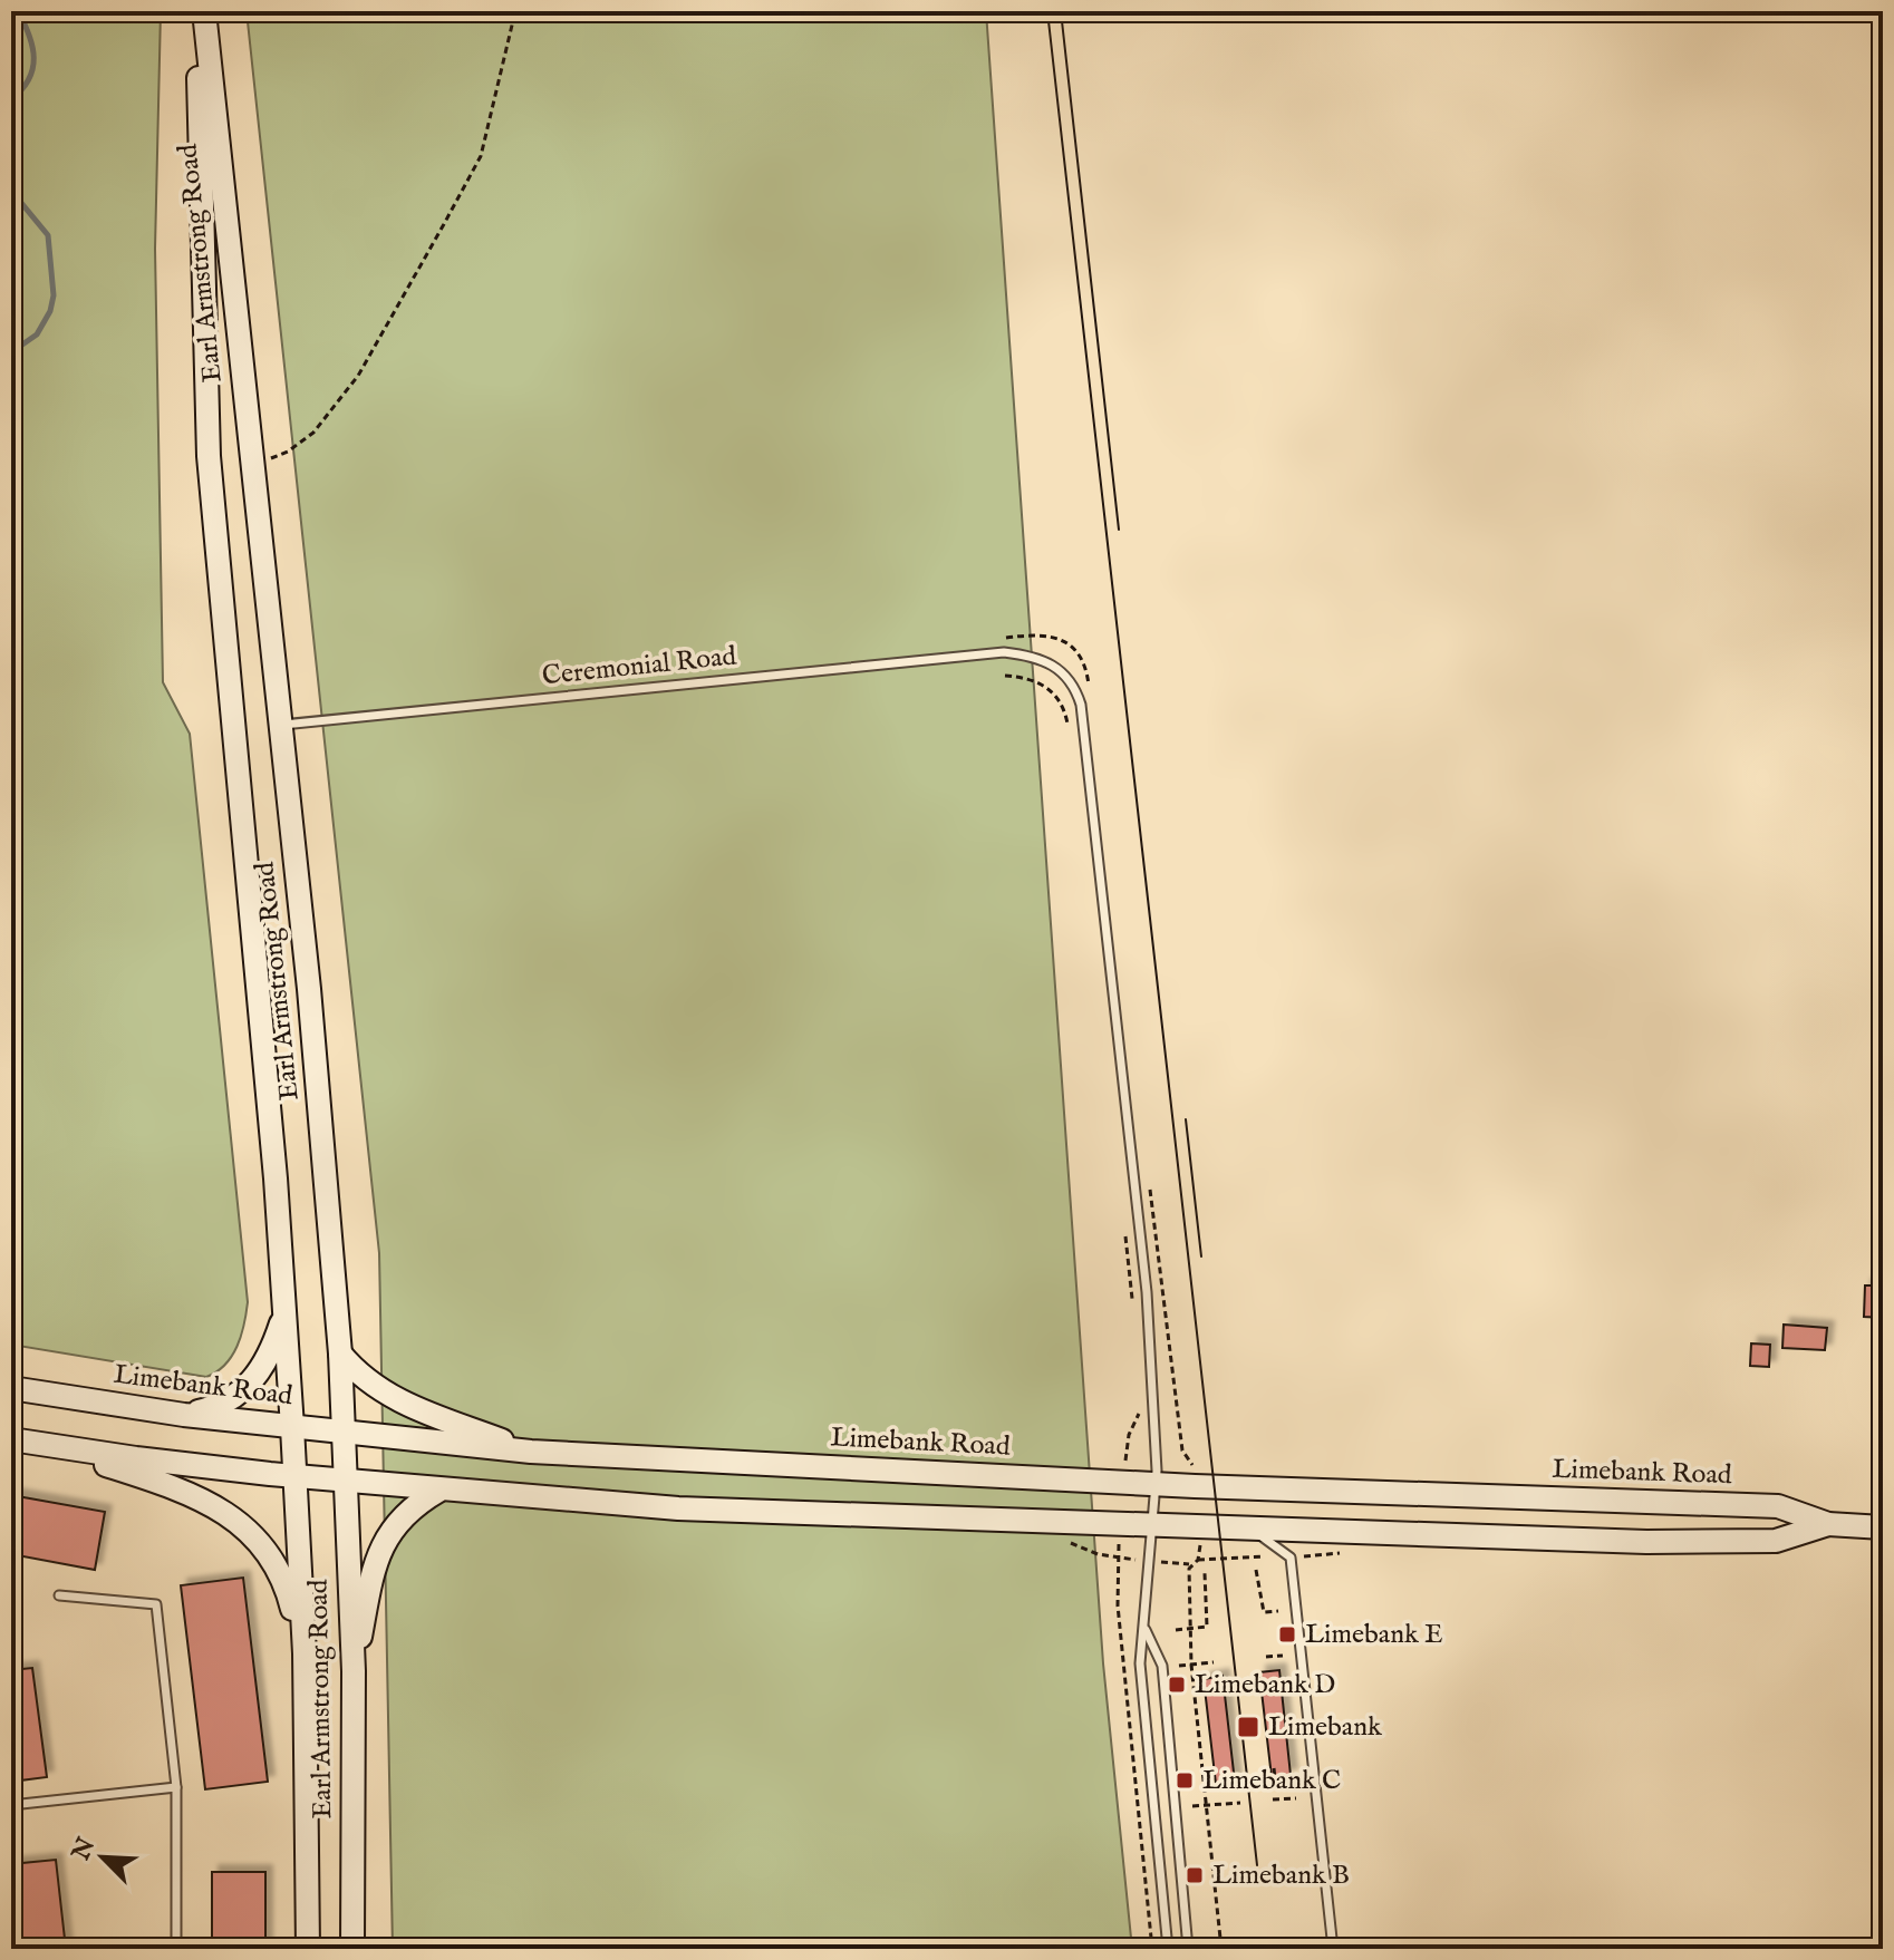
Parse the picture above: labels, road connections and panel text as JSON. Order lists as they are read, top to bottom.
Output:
{
  "streets": {
    "main road": ["Earl Armstrong Road", "Limebank Road"],
    "lane": ["Ceremonial Road"]
  },
  "crossings": [
    ["Earl Armstrong Road", "Ceremonial Road"],
    ["Earl Armstrong Road", "Limebank Road"],
    ["Ceremonial Road", "Limebank Road"]
  ],
  "places": {
    "transit": [
      "Limebank E",
      "Limebank D",
      "Limebank",
      "Limebank C",
      "Limebank B"
    ]
  },
  "north": "top left"
}
